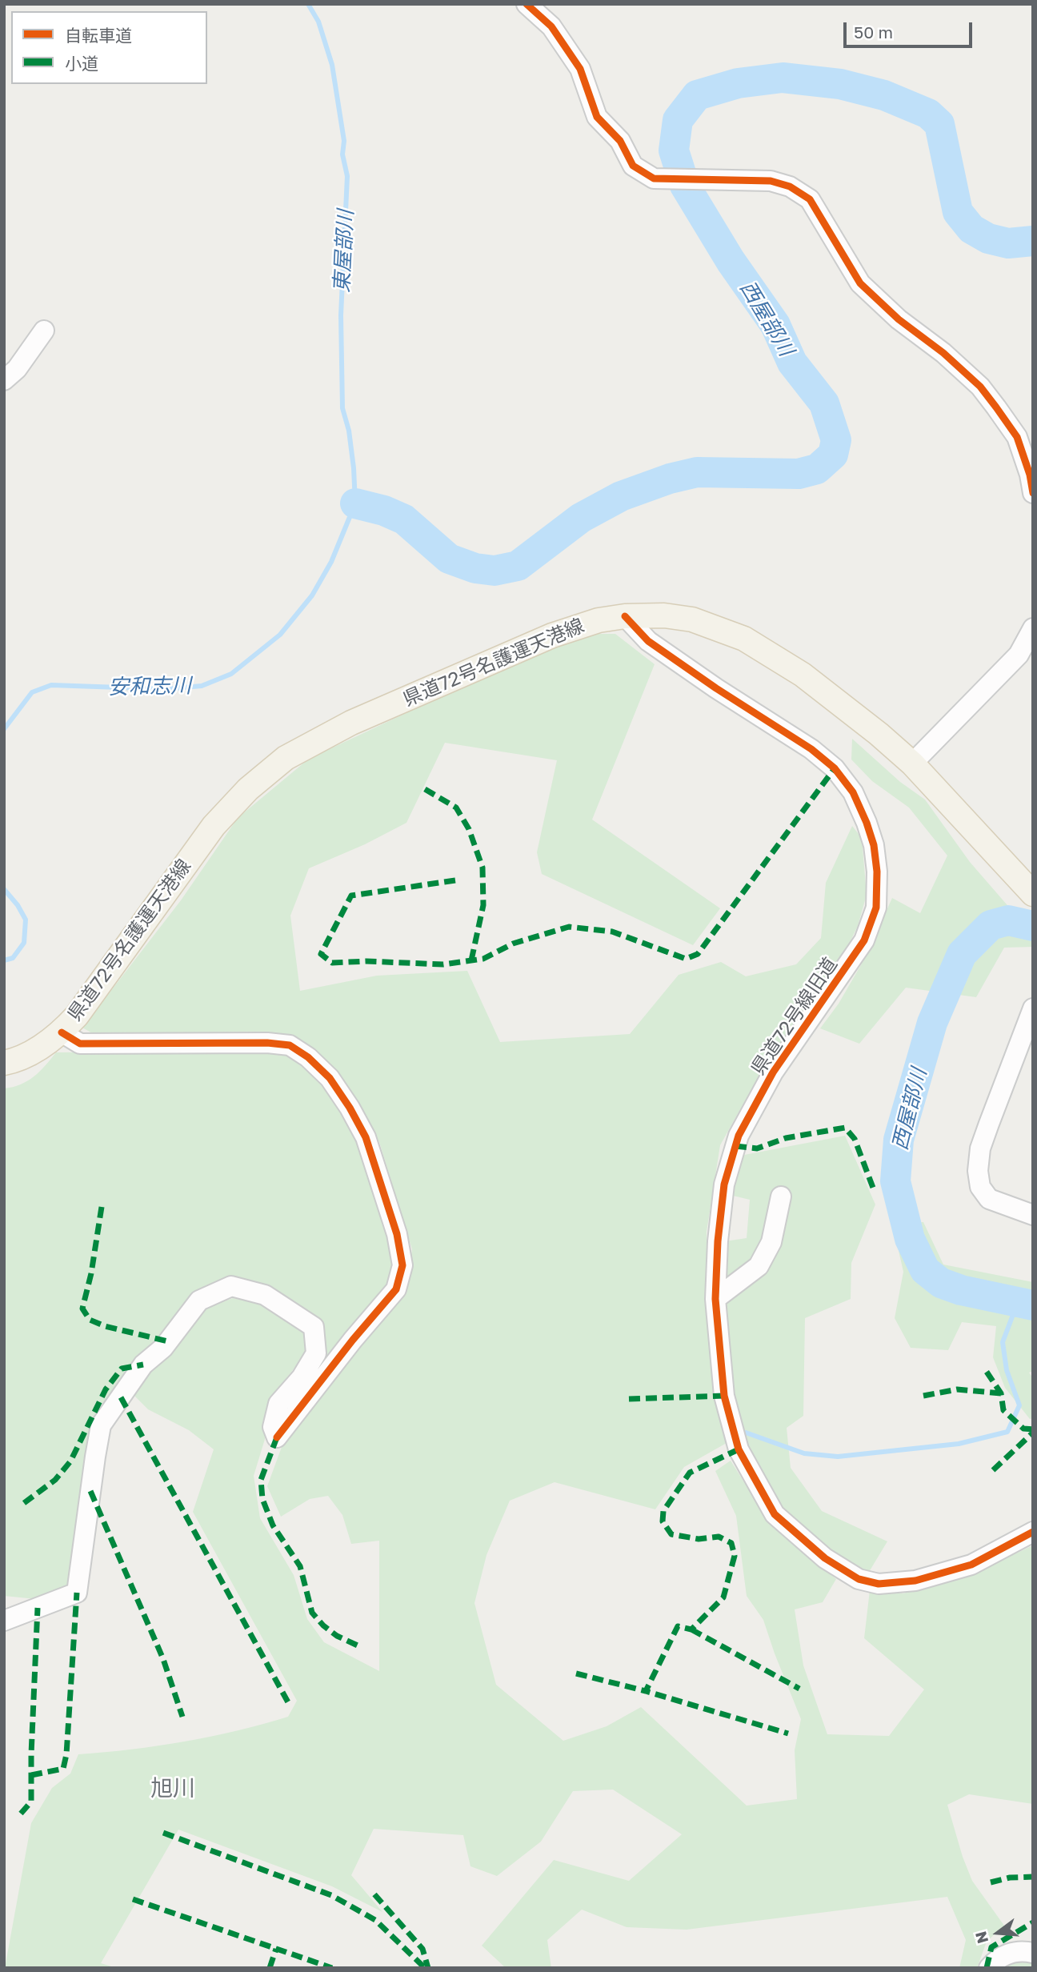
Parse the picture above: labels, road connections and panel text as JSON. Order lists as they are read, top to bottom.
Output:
{
  "streets": {
    "main road": ["県道72号名護運天港線"],
    "street": ["県道72号線旧道"]
  },
  "crossings": [
    ["県道72号名護運天港線", "県道72号線旧道"]
  ],
  "districts": ["旭川"],
  "water": ["東屋部川", "西屋部川", "安和志川"],
  "legend": ["自転車道", "小道"],
  "scale_bar": "50 m",
  "north": "left"
}
